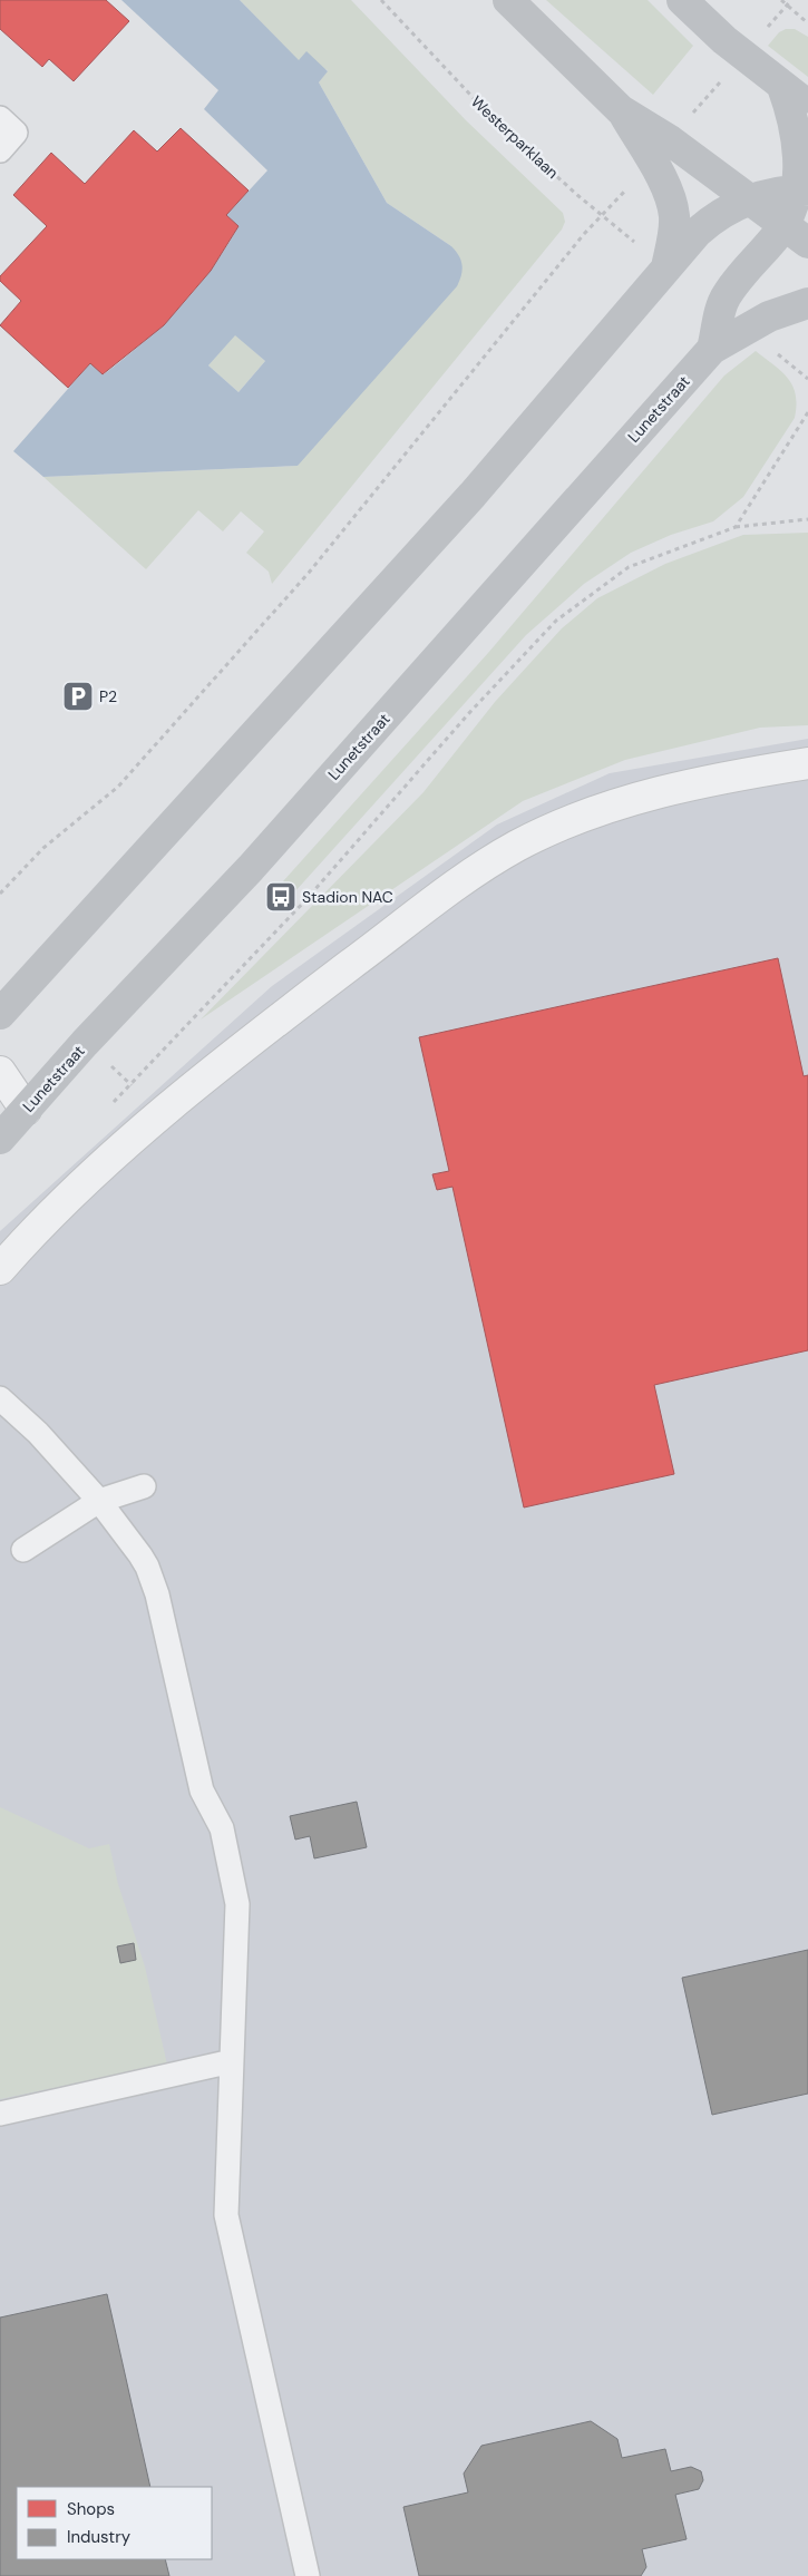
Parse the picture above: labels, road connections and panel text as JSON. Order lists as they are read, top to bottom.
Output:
{
  "streets": {
    "main road": ["Lunetstraat"],
    "path": ["Westerparklaan"]
  },
  "places": {
    "parking": ["P2"],
    "bus stop": ["Stadion NAC"]
  },
  "legend": ["Shops", "Industry"]
}
